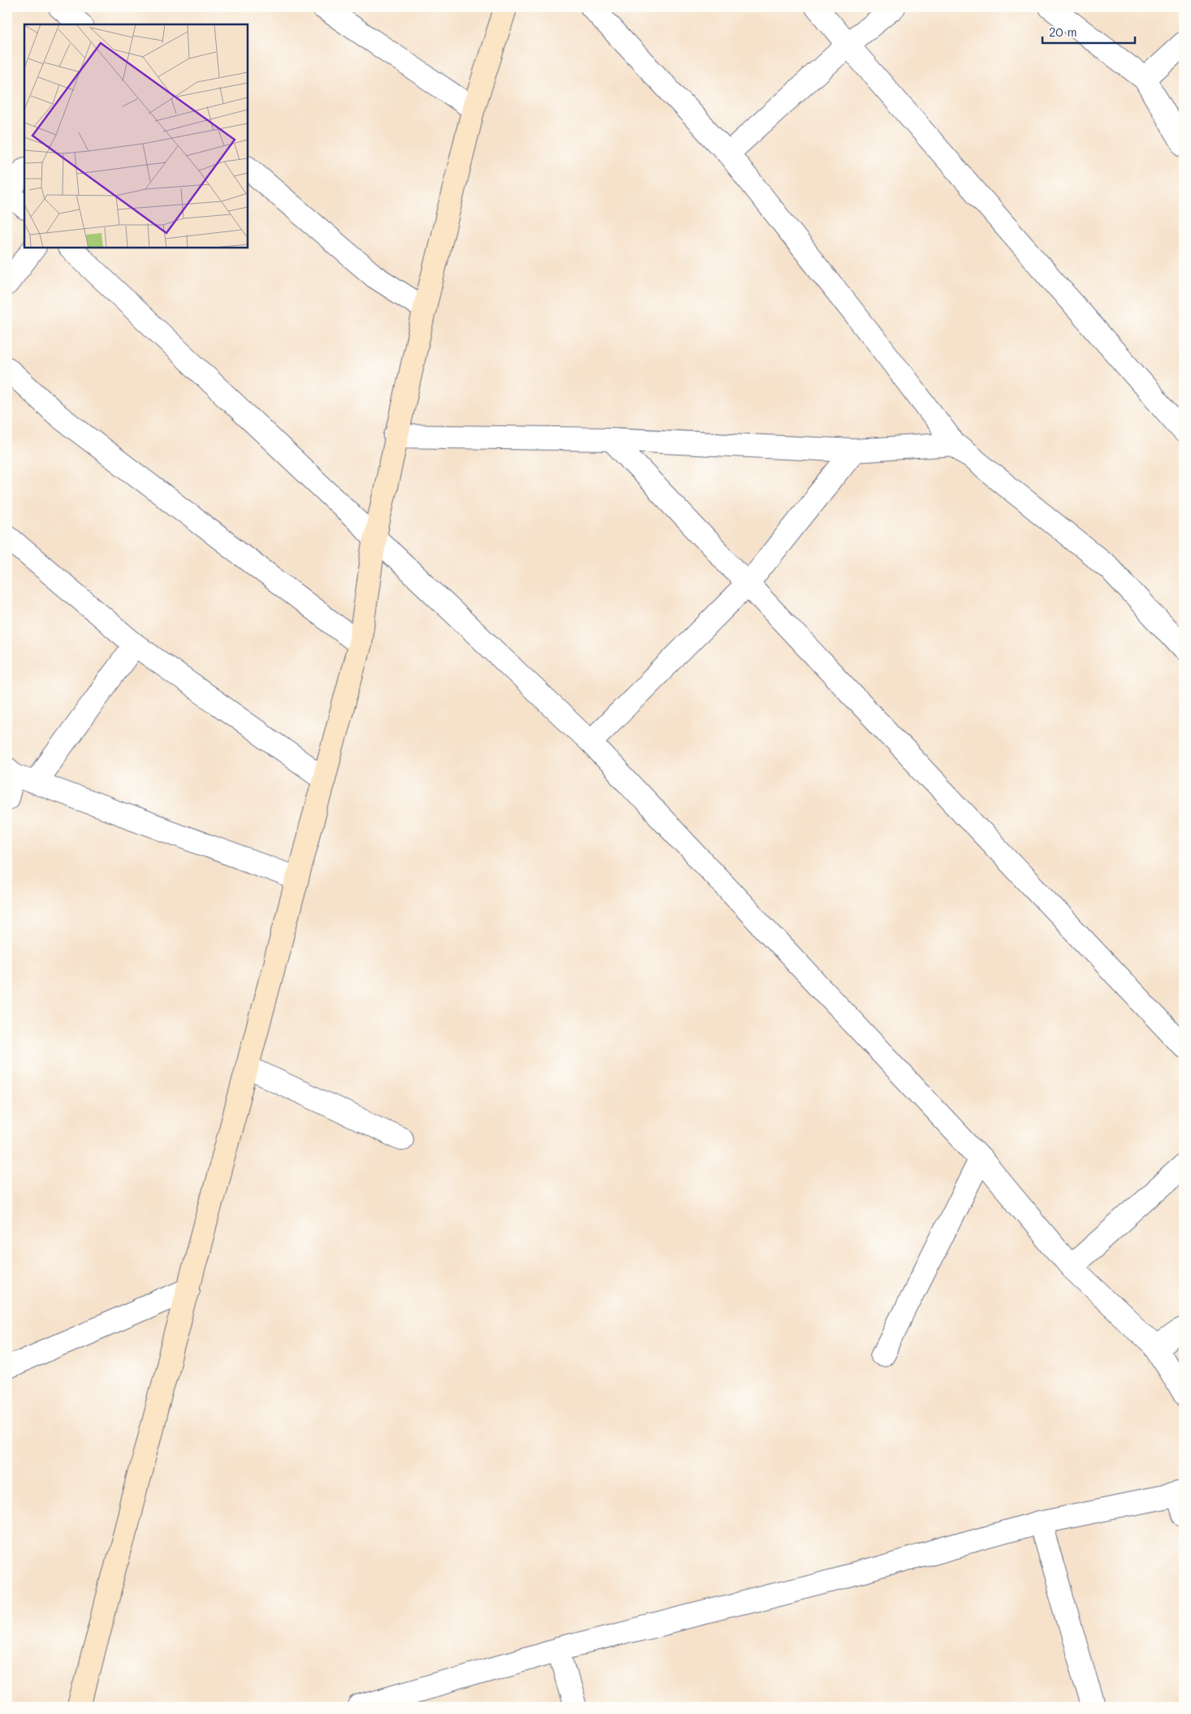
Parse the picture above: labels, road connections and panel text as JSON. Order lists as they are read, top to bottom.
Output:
{
  "scale_bar": "20 m"
}
